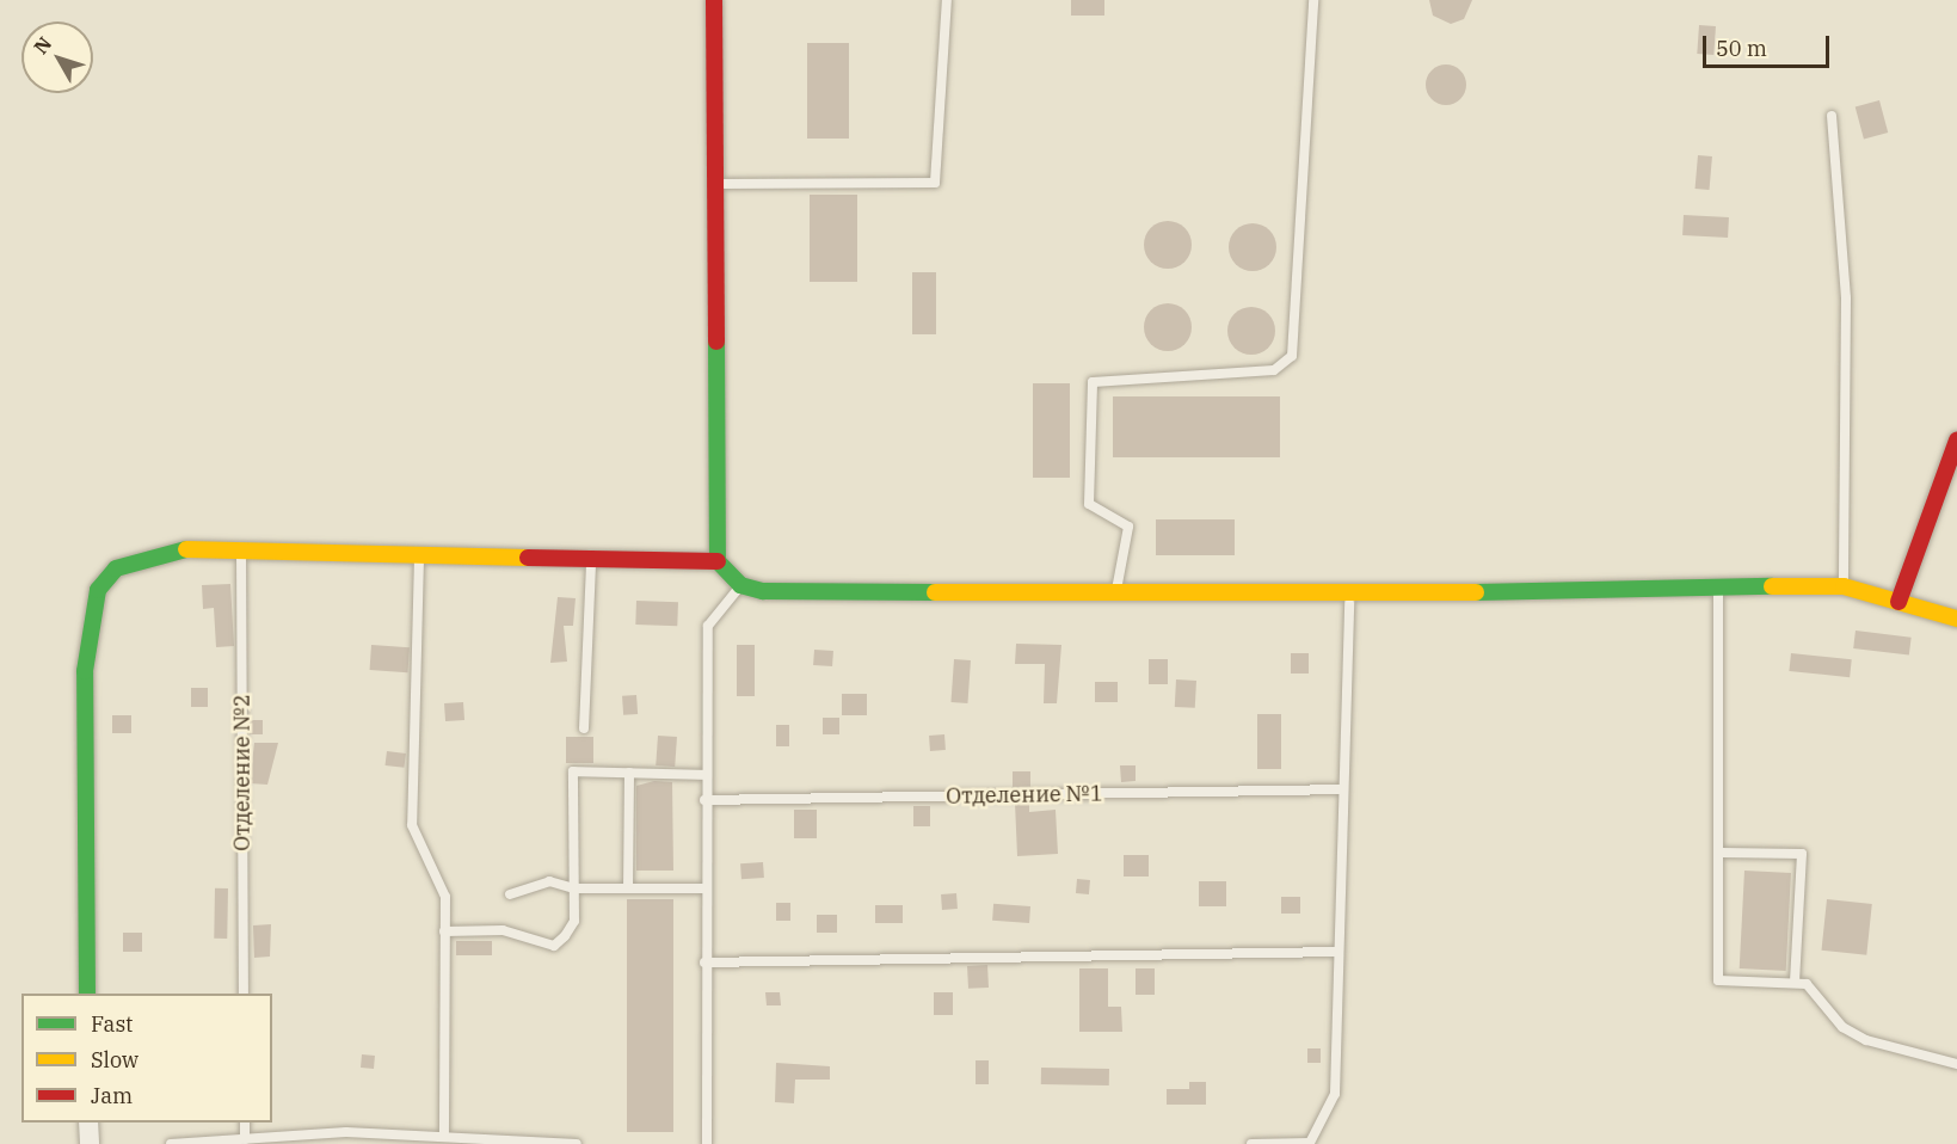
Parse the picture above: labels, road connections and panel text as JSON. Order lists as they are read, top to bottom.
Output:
{
  "streets": {
    "lane": ["Отделение №2", "Отделение №1"]
  },
  "legend": ["Fast", "Slow", "Jam"],
  "scale_bar": "50 m",
  "north": "top left"
}
